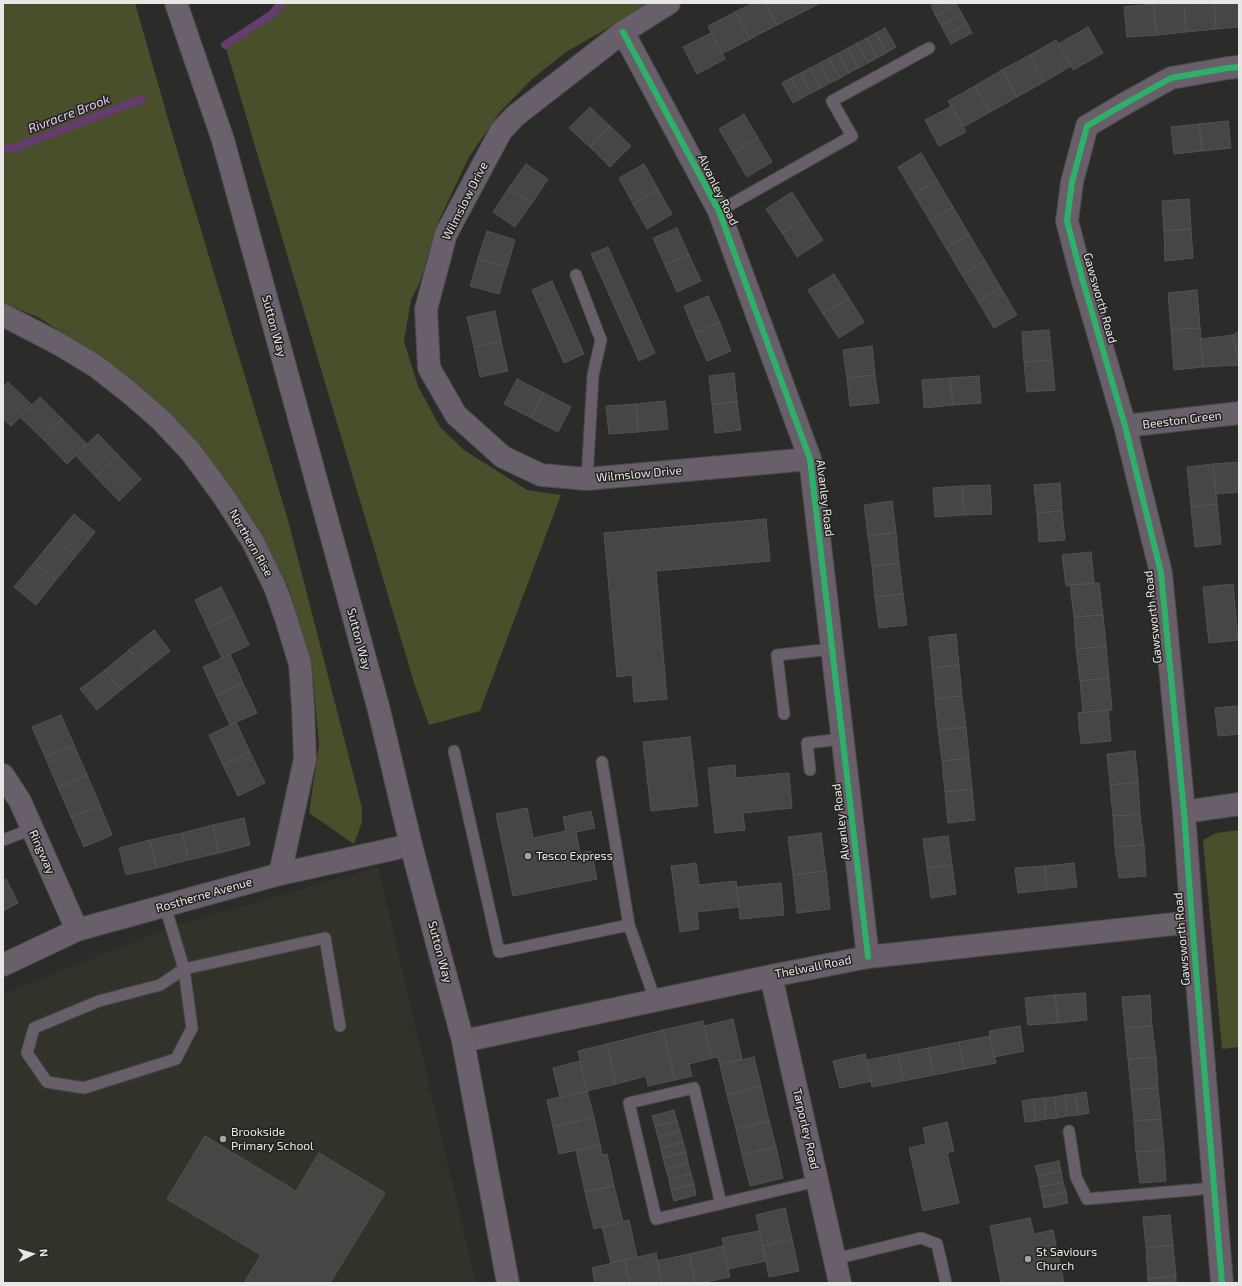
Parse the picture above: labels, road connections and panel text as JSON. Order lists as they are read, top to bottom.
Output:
{
  "streets": {
    "main road": ["Sutton Way"],
    "street": [
      "Alvanley Road",
      "Wilmslow Drive",
      "Gawsworth Road",
      "Beeston Green",
      "Northern Rise",
      "Ringway",
      "Rostherne Avenue",
      "Thelwall Road",
      "Tarporley Road"
    ]
  },
  "crossings": [
    ["Alvanley Road", "Wilmslow Drive"],
    ["Alvanley Road", "Thelwall Road"],
    ["Gawsworth Road", "Beeston Green"],
    ["Gawsworth Road", "Thelwall Road"],
    ["Sutton Way", "Rostherne Avenue"],
    ["Sutton Way", "Thelwall Road"],
    ["Northern Rise", "Rostherne Avenue"],
    ["Ringway", "Rostherne Avenue"],
    ["Thelwall Road", "Tarporley Road"]
  ],
  "water": ["Rivracre Brook"],
  "places": ["Tesco Express", "Brookside Primary School", "St Saviours Church"],
  "north": "right"
}
